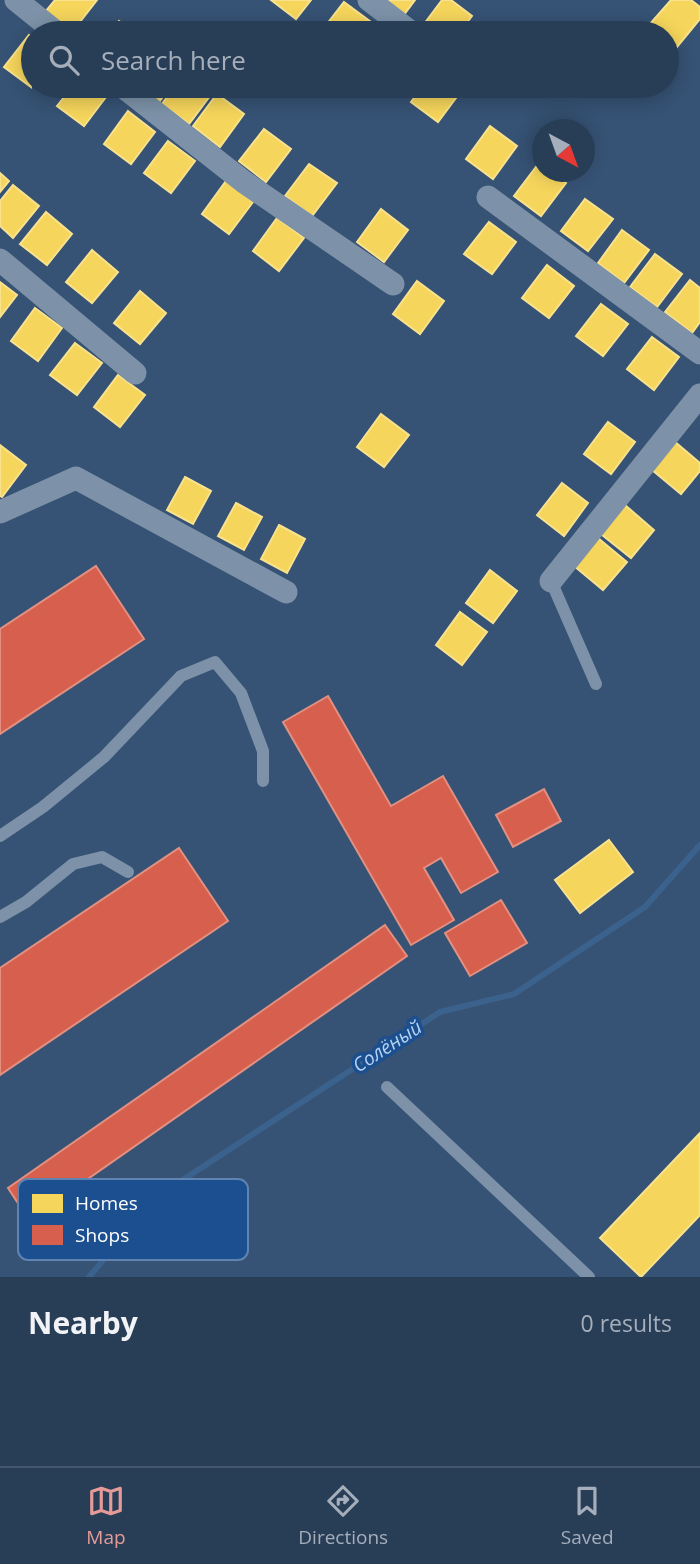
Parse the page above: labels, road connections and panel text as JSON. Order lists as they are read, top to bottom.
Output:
{
  "water": ["Солёный"],
  "legend": ["Homes", "Shops"],
  "north": "bottom right",
  "page": {
    "search": "Search here",
    "heading": ["Nearby", "0 results"],
    "nav": ["Map", "Directions", "Saved"]
  }
}
